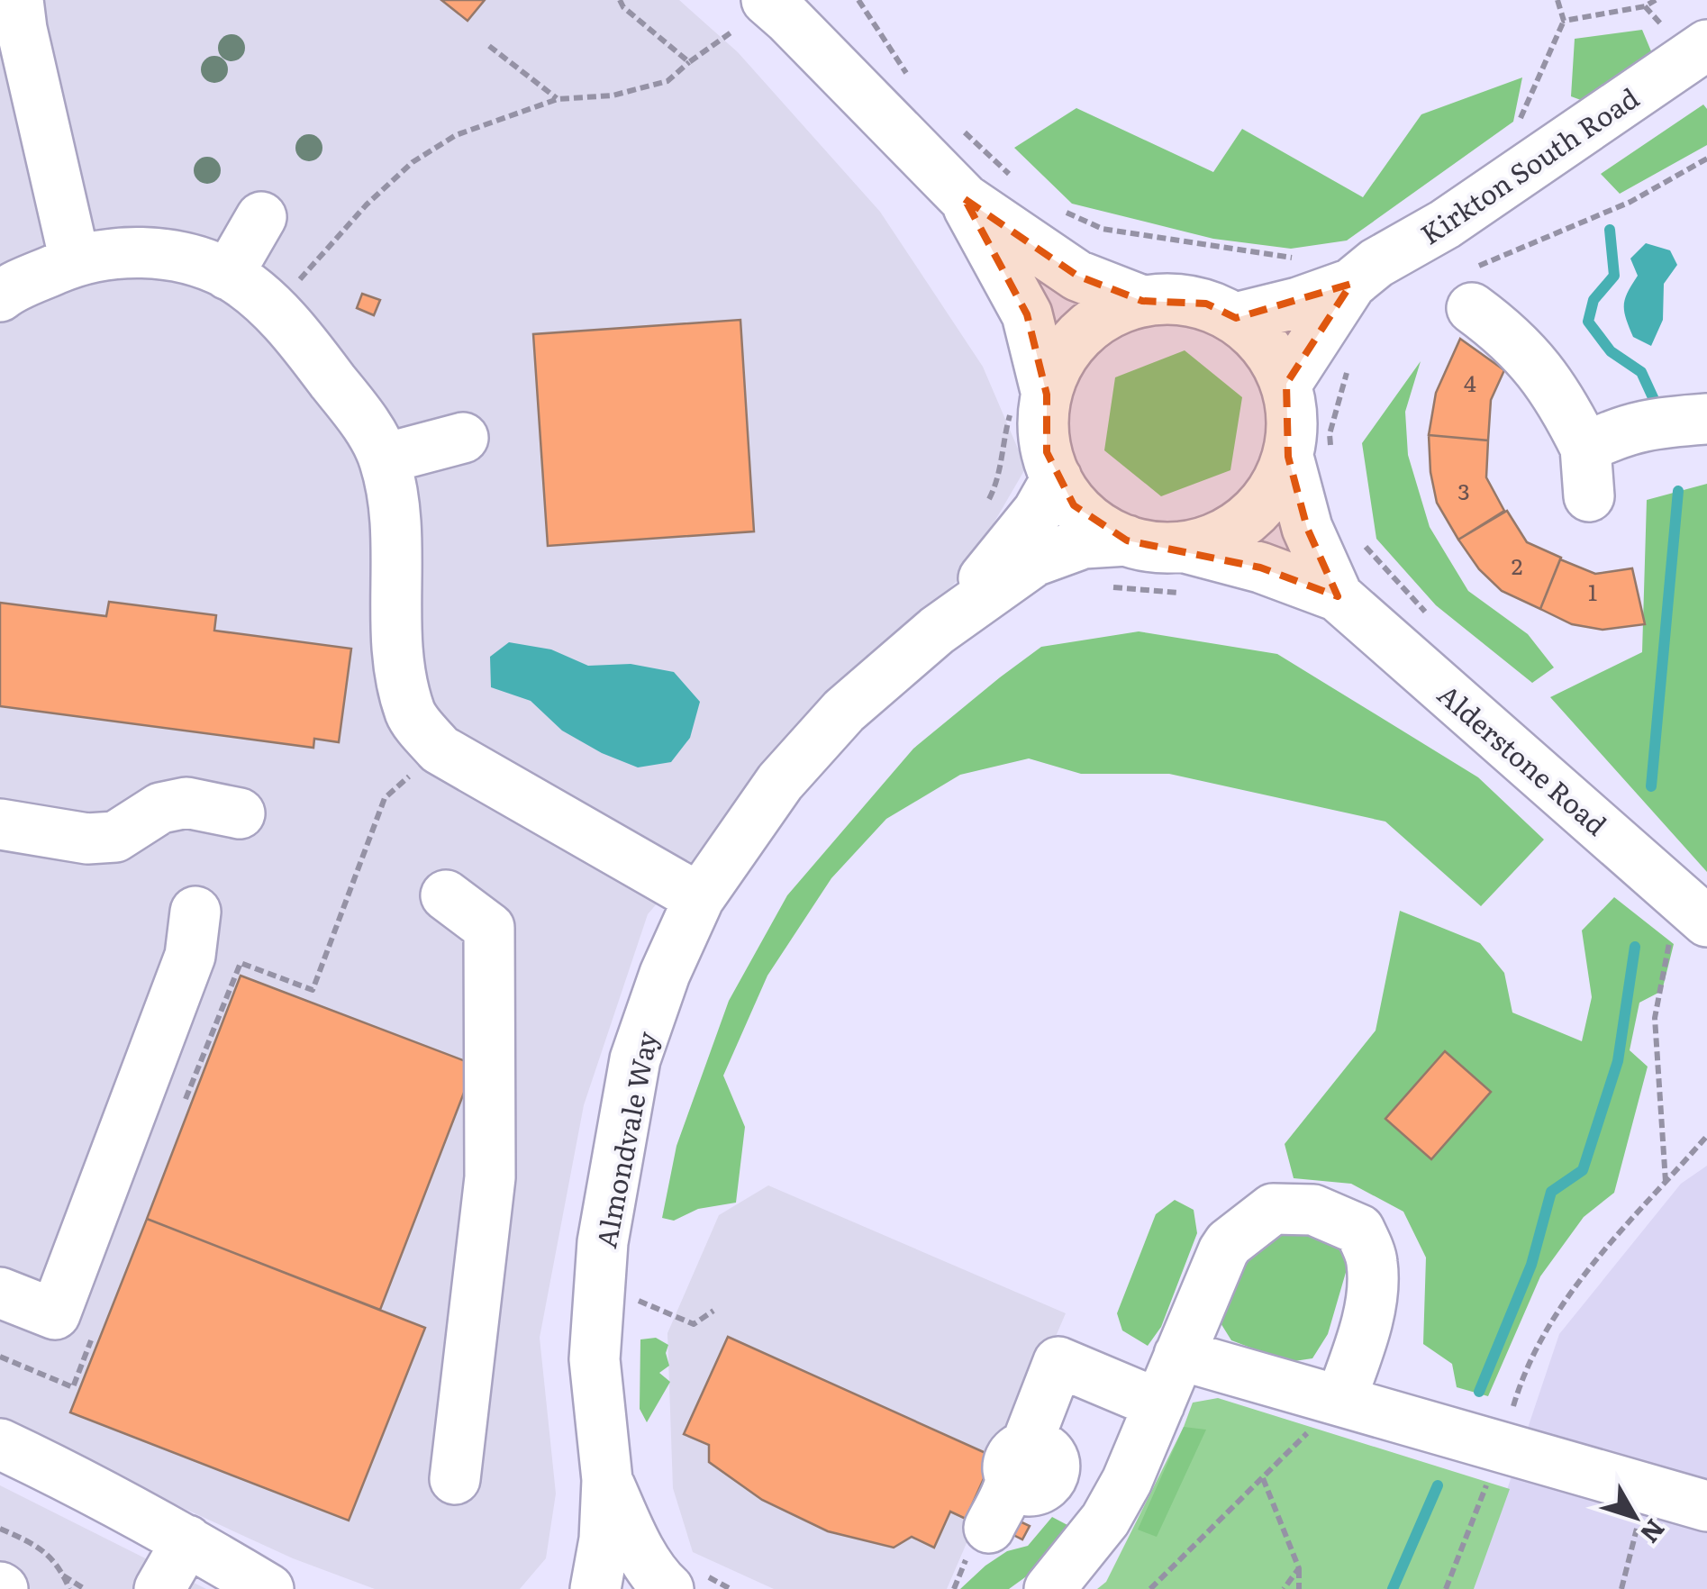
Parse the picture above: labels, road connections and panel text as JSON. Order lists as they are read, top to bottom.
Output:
{
  "streets": {
    "street": ["Kirkton South Road", "Alderstone Road", "Almondvale Way"]
  },
  "crossings": [
    ["Kirkton South Road", "Alderstone Road"],
    ["Kirkton South Road", "Almondvale Way"],
    ["Alderstone Road", "Almondvale Way"]
  ],
  "house_numbers": [
    "4",
    "3",
    "2",
    "1"
  ],
  "north": "bottom right"
}
